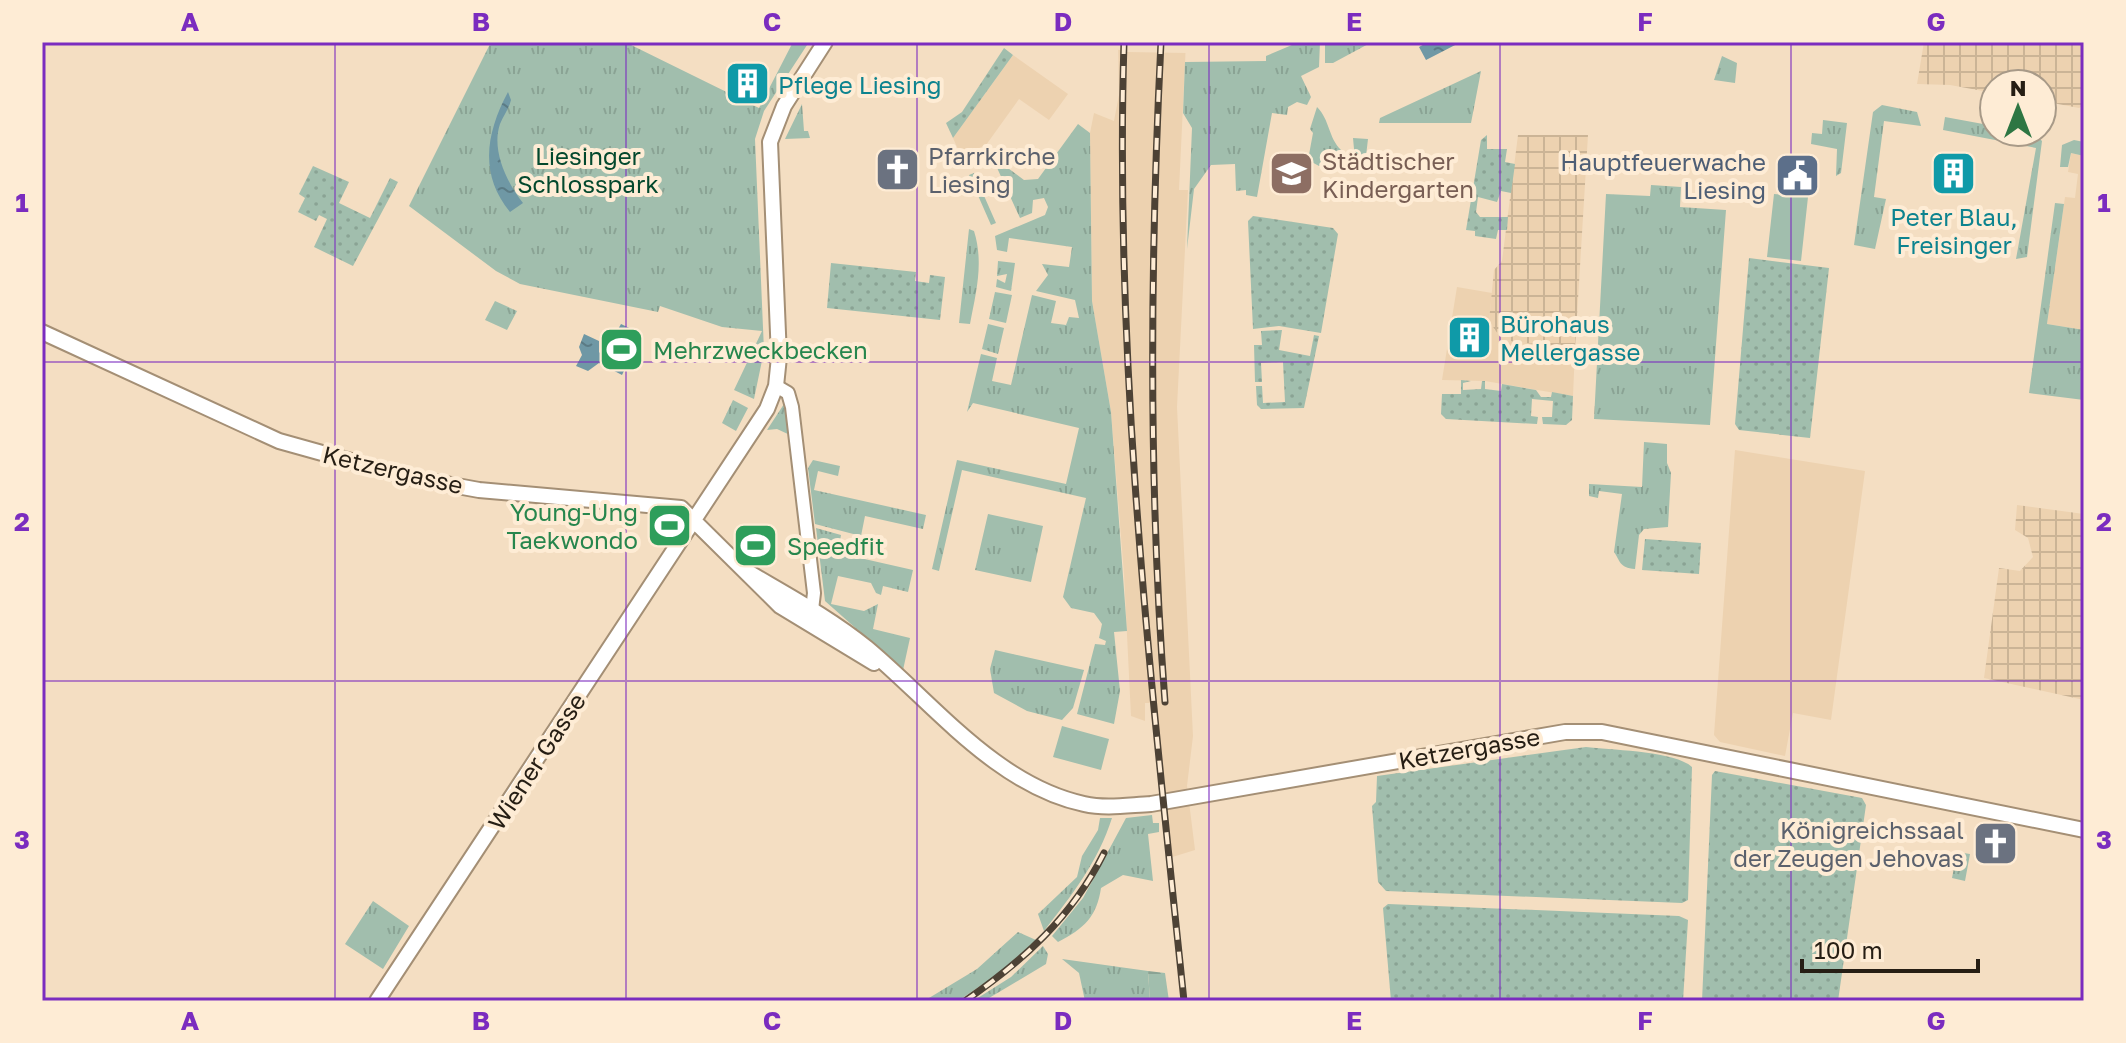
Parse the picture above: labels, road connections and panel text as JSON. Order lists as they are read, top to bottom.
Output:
{
  "streets": {
    "main road": ["Ketzergasse", "Wiener Gasse"]
  },
  "crossings": [
    ["Ketzergasse", "Wiener Gasse"]
  ],
  "parks": ["Liesinger Schlosspark"],
  "places": {
    "building": ["Pflege Liesing", "Peter Blau, Freisinger", "Bürohaus Mellergasse"],
    "church": ["Pfarrkirche Liesing", "Königreichssaal der Zeugen Jehovas"],
    "school or university": ["Städtischer Kindergarten"],
    "public building": ["Hauptfeuerwache Liesing"],
    "sports": ["Mehrzweckbecken", "Young-Ung Taekwondo", "Speedfit"]
  },
  "scale_bar": "100 m",
  "north": "top",
  "grid": {
    "columns": [
      "A",
      "B",
      "C",
      "D",
      "E",
      "F",
      "G"
    ],
    "rows": ["1", "2", "3"]
  }
}
